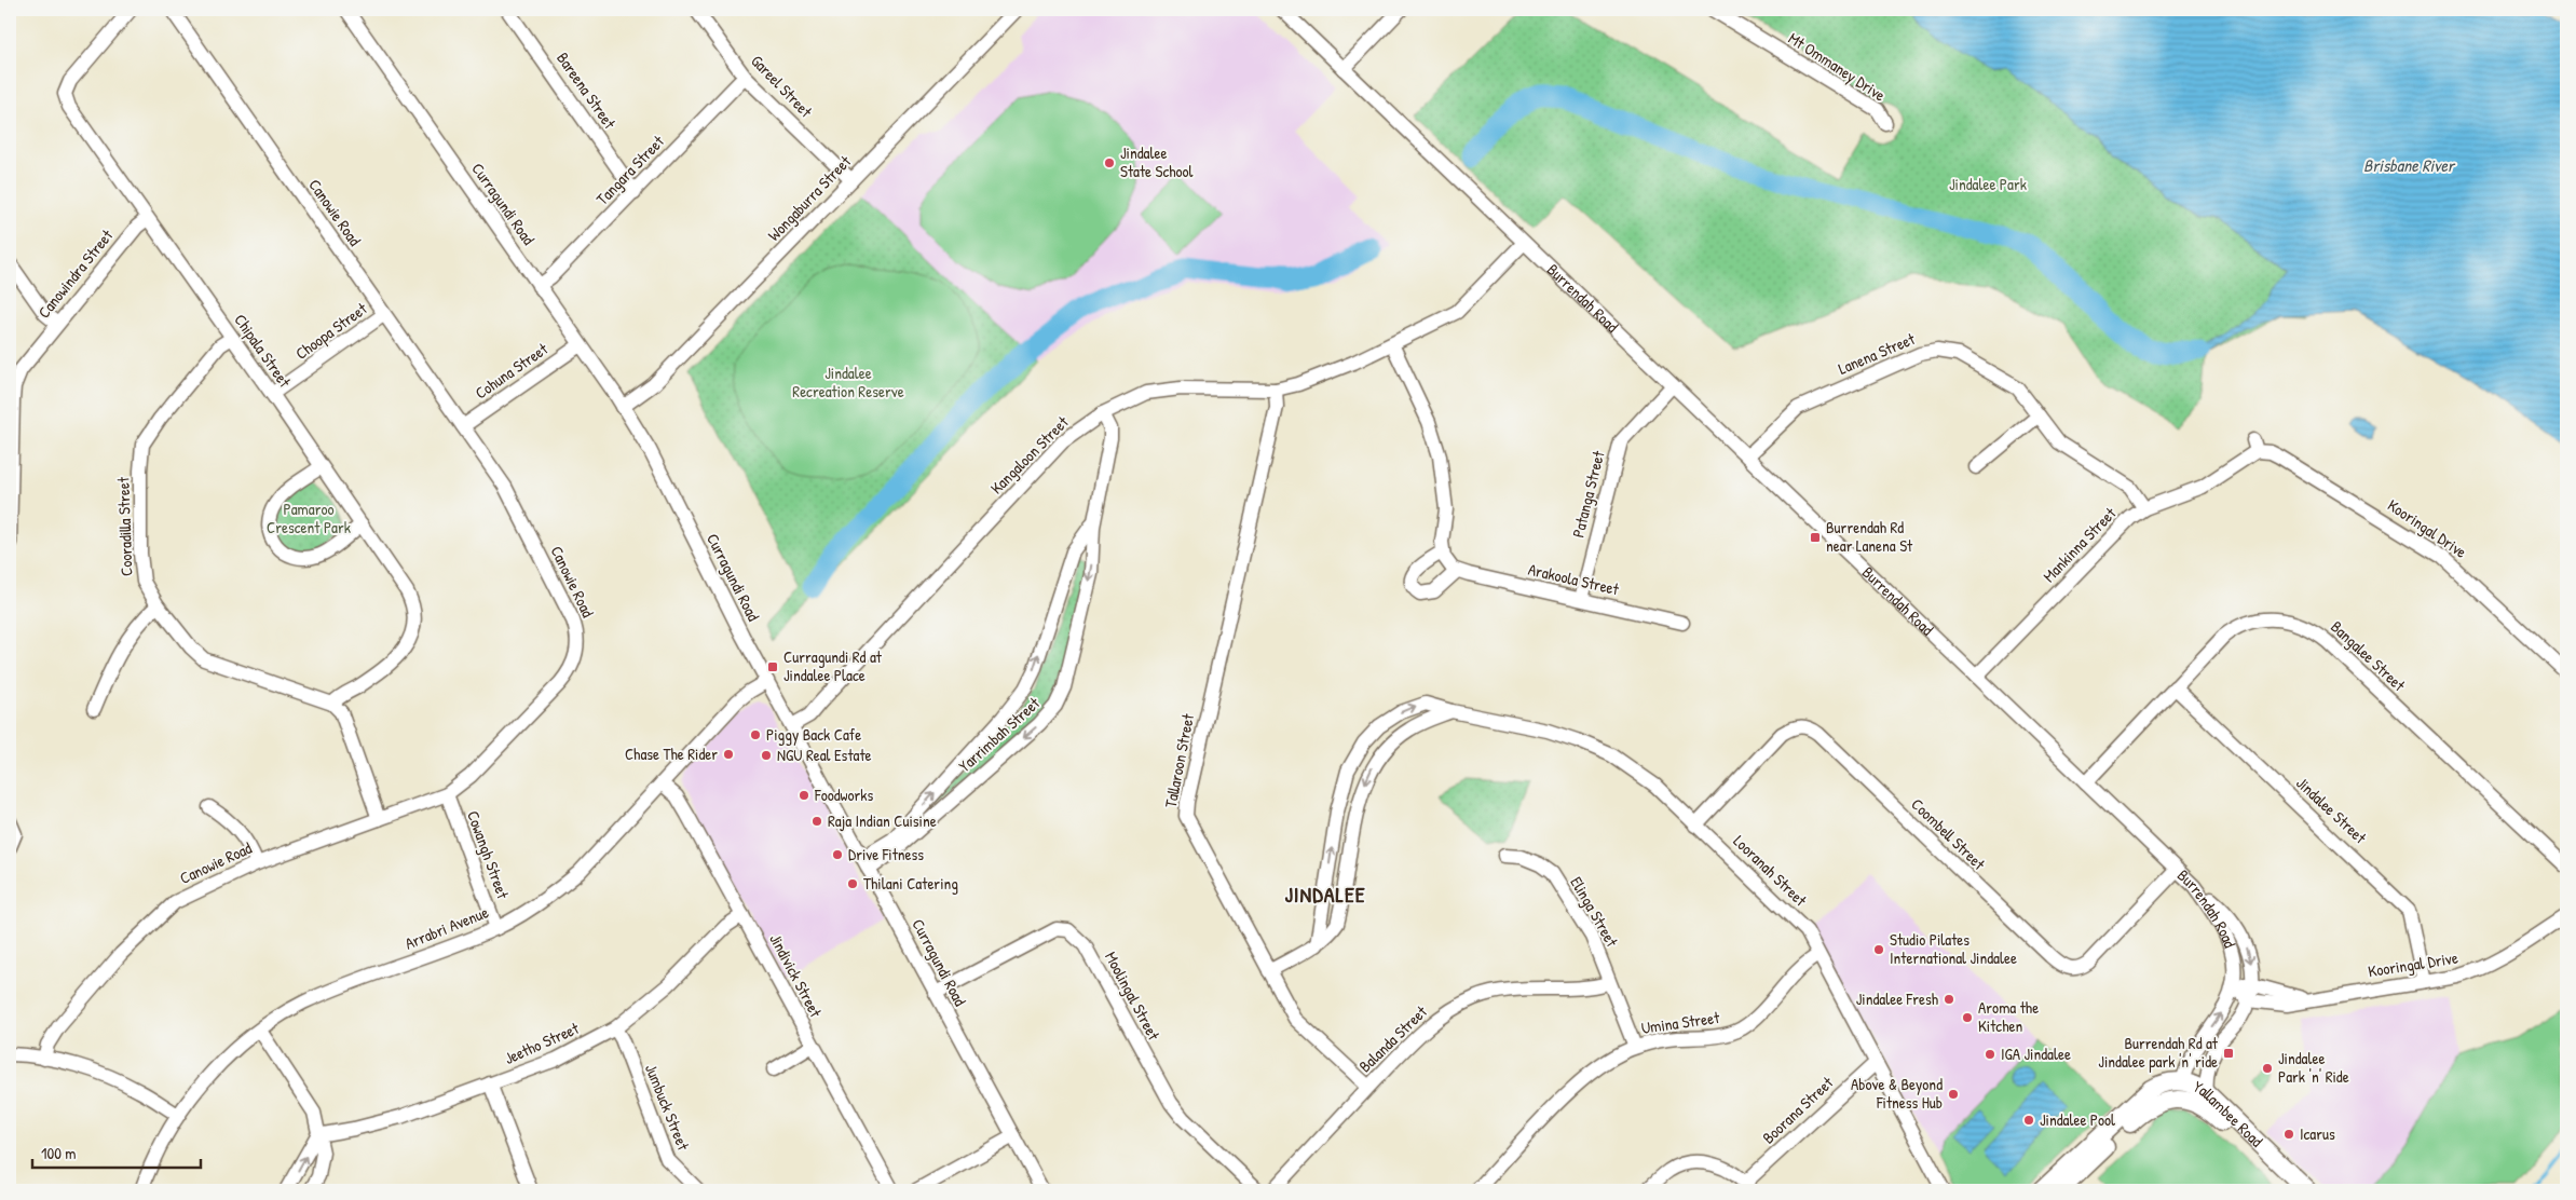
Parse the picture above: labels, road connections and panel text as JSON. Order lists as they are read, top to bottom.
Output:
{
  "streets": {
    "main road": ["Yallambee Road"],
    "street": [
      "Mt Ommaney Drive",
      "Gareel Street",
      "Bareena Street",
      "Tangara Street",
      "Wongaburra Street",
      "Curragundi Road",
      "Canowie Road",
      "Canowindra Street",
      "Burrendah Road",
      "Choopa Street",
      "Chipala Street",
      "Lanena Street",
      "Cohuna Street",
      "Kangaloon Street",
      "Patanga Street",
      "Cooradilla Street",
      "Kooringal Drive",
      "Mankinna Street",
      "Arakoola Street",
      "Bangalee Street",
      "Yarrimbah Street",
      "Tallaroon Street",
      "Jindalee Street",
      "Coombell Street",
      "Cowangh Street",
      "Looranah Street",
      "Elinga Street",
      "Arrabri Avenue",
      "Jindivick Street",
      "Moolingal Street",
      "Umina Street",
      "Balanda Street",
      "Jeetho Street",
      "Jumbuck Street",
      "Boorana Street"
    ]
  },
  "crossings": [
    ["Gareel Street", "Tangara Street"],
    ["Gareel Street", "Wongaburra Street"],
    ["Bareena Street", "Tangara Street"],
    ["Tangara Street", "Curragundi Road"],
    ["Wongaburra Street", "Curragundi Road"],
    ["Curragundi Road", "Cohuna Street"],
    ["Curragundi Road", "Kangaloon Street"],
    ["Curragundi Road", "Yarrimbah Street"],
    ["Curragundi Road", "Arrabri Avenue"],
    ["Curragundi Road", "Moolingal Street"],
    ["Canowie Road", "Choopa Street"],
    ["Canowie Road", "Cohuna Street"],
    ["Canowie Road", "Cowangh Street"],
    ["Canowindra Street", "Chipala Street"],
    ["Burrendah Road", "Lanena Street"],
    ["Burrendah Road", "Kangaloon Street"],
    ["Burrendah Road", "Patanga Street"],
    ["Burrendah Road", "Mankinna Street"],
    ["Burrendah Road", "Bangalee Street"],
    ["Burrendah Road", "Coombell Street"],
    ["Burrendah Road", "Yallambee Road"],
    ["Choopa Street", "Chipala Street"],
    ["Chipala Street", "Cooradilla Street"],
    ["Lanena Street", "Mankinna Street"],
    ["Kangaloon Street", "Yarrimbah Street"],
    ["Kangaloon Street", "Tallaroon Street"],
    ["Patanga Street", "Arakoola Street"],
    ["Kooringal Drive", "Mankinna Street"],
    ["Kooringal Drive", "Jindalee Street"],
    ["Bangalee Street", "Jindalee Street"],
    ["Tallaroon Street", "Balanda Street"],
    ["Coombell Street", "Looranah Street"],
    ["Cowangh Street", "Arrabri Avenue"],
    ["Looranah Street", "Umina Street"],
    ["Looranah Street", "Boorana Street"],
    ["Elinga Street", "Umina Street"],
    ["Elinga Street", "Balanda Street"],
    ["Arrabri Avenue", "Jindivick Street"],
    ["Jindivick Street", "Jeetho Street"],
    ["Jeetho Street", "Jumbuck Street"]
  ],
  "districts": ["JINDALEE"],
  "water": ["Brisbane River"],
  "parks": ["Jindalee Park", "Jindalee Recreation Reserve", "Pamaroo Crescent Park"],
  "places": {
    "other": [
      "Jindalee State School",
      "Piggy Back Cafe",
      "Chase The Rider",
      "NGU Real Estate",
      "Foodworks",
      "Raja Indian Cuisine",
      "Drive Fitness",
      "Thilani Catering",
      "Studio Pilates International Jindalee",
      "Jindalee Fresh",
      "Aroma the Kitchen",
      "IGA Jindalee",
      "Jindalee Park 'n' Ride",
      "Above & Beyond Fitness Hub",
      "Jindalee Pool",
      "Icarus"
    ],
    "transit": ["Burrendah Rd near Lanena St", "Curragundi Rd at Jindalee Place", "Burrendah Rd at Jindalee park 'n' ride"]
  },
  "scale_bar": "100 m"
}
